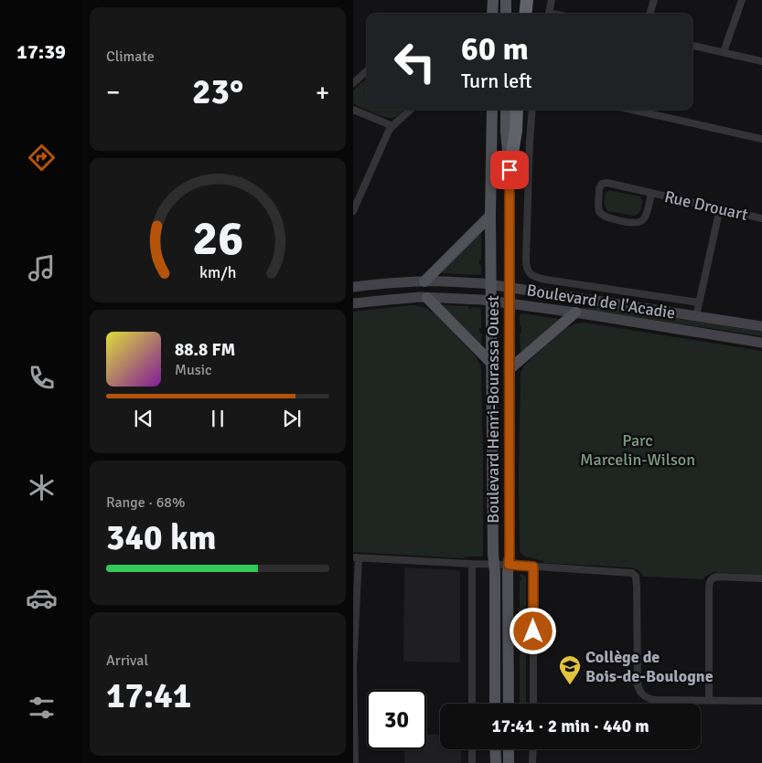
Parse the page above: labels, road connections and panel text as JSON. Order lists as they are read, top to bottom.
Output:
{
  "streets": {
    "main road": ["Boulevard de l'Acadie", "Boulevard Henri-Bourassa Ouest"],
    "street": ["Rue Drouart"]
  },
  "crossings": [
    ["Boulevard de l'Acadie", "Boulevard Henri-Bourassa Ouest"]
  ],
  "parks": ["Parc Marcelin-Wilson"],
  "places": {
    "school or university": ["Collège de Bois-de-Boulogne"]
  },
  "page": {
    "tabs": "17:39",
    "tile": [
      "Climate",
      ["Range · 68%", "340 km"],
      ["Arrival", "17:41"]
    ],
    "turn": ["60 m", "Turn left"],
    "heat": ["−", "23°", "+"],
    "song": ["88.8 FM", "Music"],
    "limit": "30",
    "trip": "17:41 · 2 min · 440 m",
    "gauge": ["26", "km/h"]
  }
}
